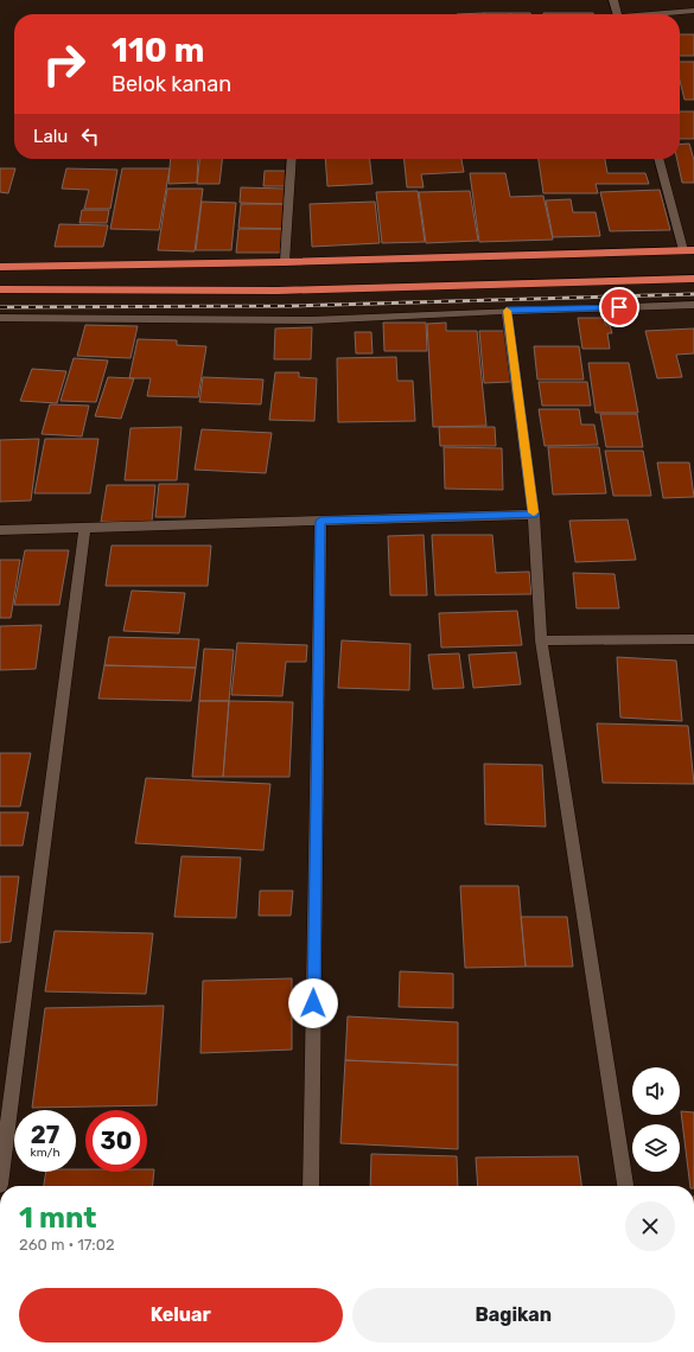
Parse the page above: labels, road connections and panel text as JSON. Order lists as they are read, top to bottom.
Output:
{
  "page": {
    "turn": ["110 m", "Belok kanan"],
    "then": "Lalu",
    "speed": "27 km/h",
    "limit": "30",
    "heading": ["1 mnt", "260 m · 17:02"],
    "buttons": ["Keluar", "Bagikan"]
  }
}
